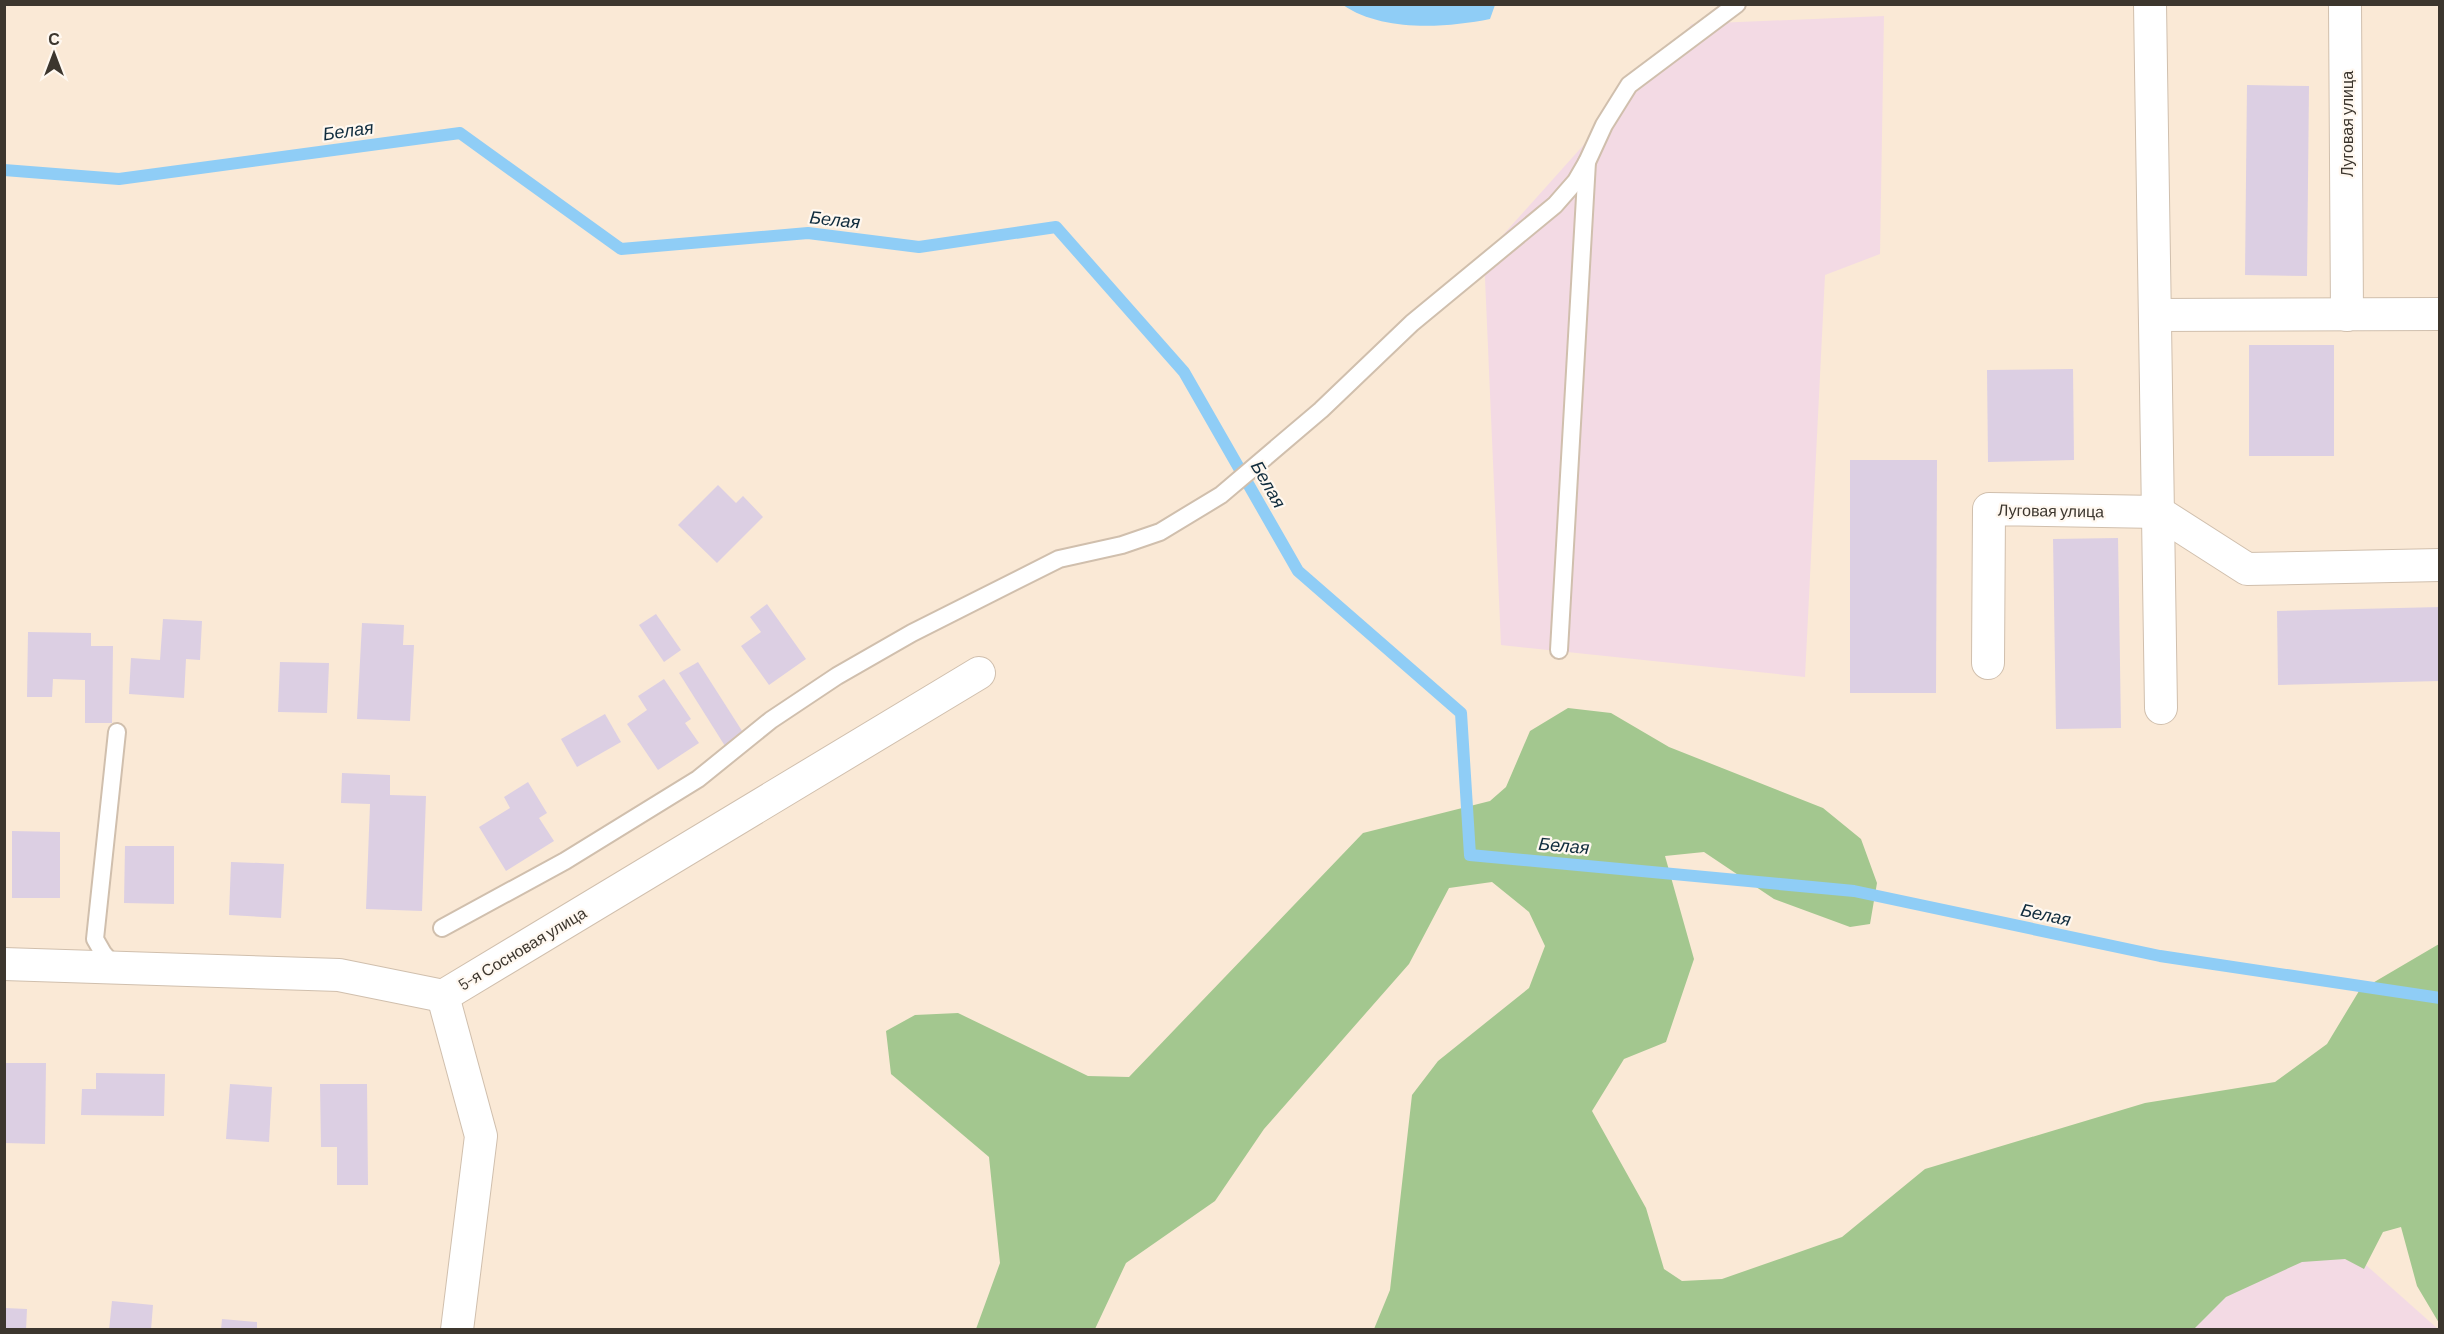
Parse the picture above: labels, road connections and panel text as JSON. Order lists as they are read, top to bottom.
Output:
{
  "streets": {
    "street": ["Луговая улица", "5-я Сосновая улица"]
  },
  "water": ["Белая"],
  "north": "top"
}
